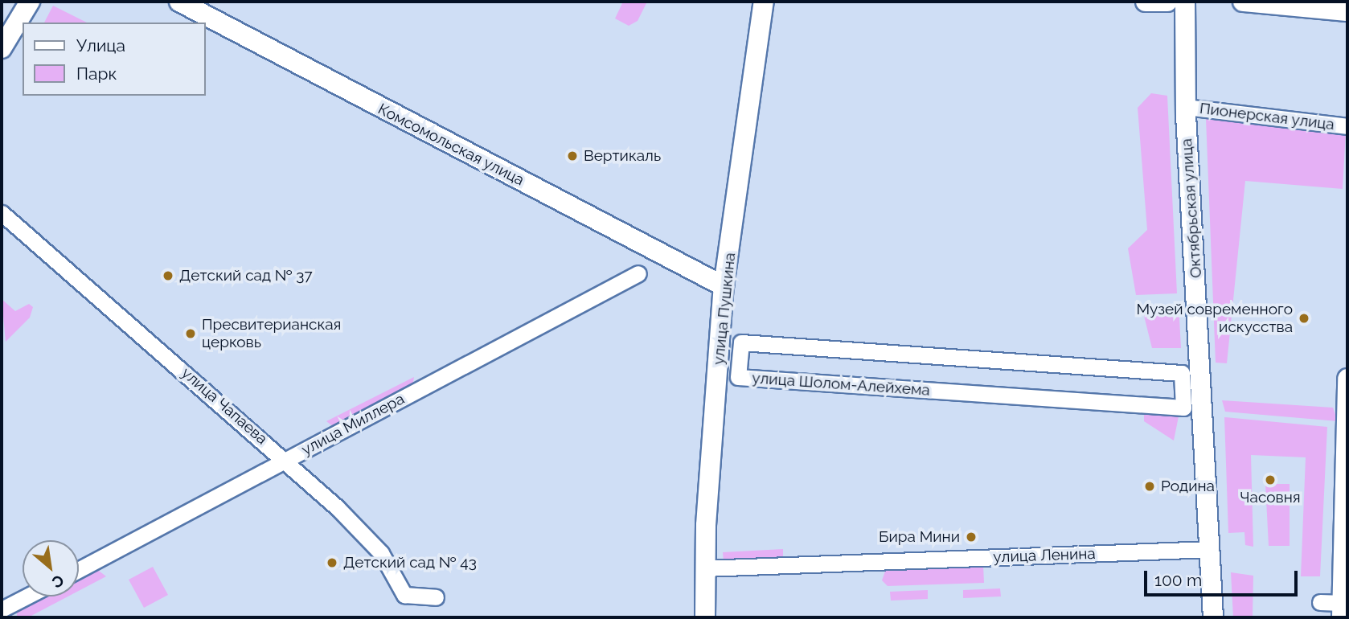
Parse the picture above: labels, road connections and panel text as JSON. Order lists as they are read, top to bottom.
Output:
{
  "streets": {
    "main road": ["Комсомольская улица", "Октябрьская улица", "улица Пушкина"],
    "street": [
      "Пионерская улица",
      "улица Шолом-Алейхема",
      "улица Чапаева",
      "улица Миллера",
      "улица Ленина"
    ]
  },
  "crossings": [
    ["Пионерская улица", "Октябрьская улица"],
    ["Комсомольская улица", "улица Пушкина"],
    ["Октябрьская улица", "улица Ленина"],
    ["улица Пушкина", "улица Ленина"],
    ["улица Чапаева", "улица Миллера"]
  ],
  "places": [
    "Вертикаль",
    "Детский сад № 37",
    "Музей современного искусства",
    "Пресвитерианская церковь",
    "Часовня",
    "Родина",
    "Бира Мини",
    "Детский сад № 43"
  ],
  "legend": ["Улица", "Парк"],
  "scale_bar": "100 m",
  "north": "bottom right"
}
